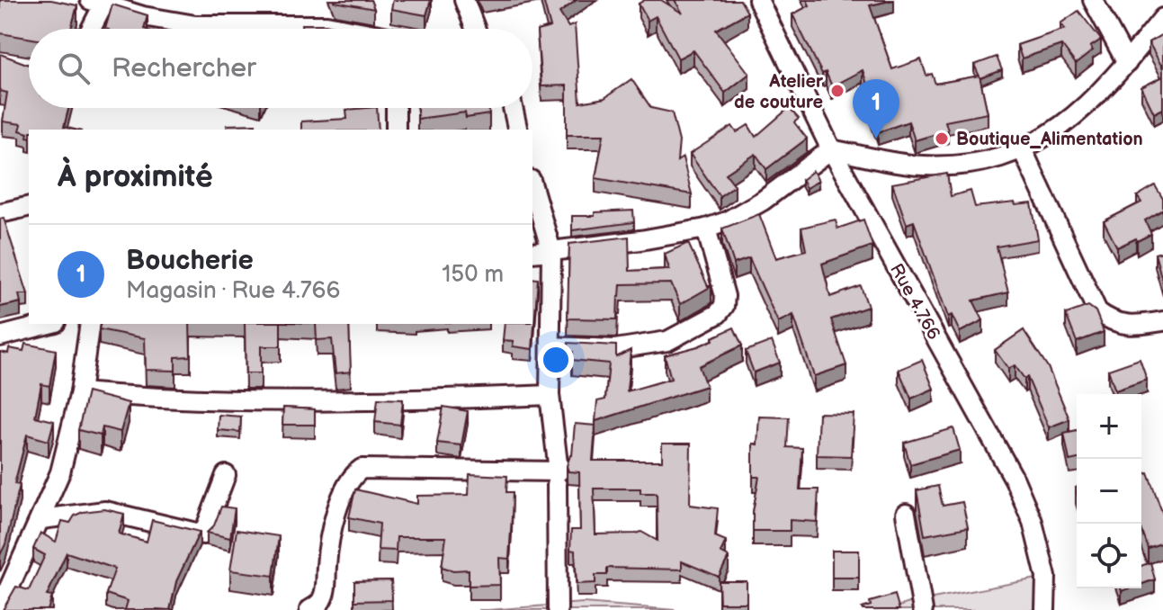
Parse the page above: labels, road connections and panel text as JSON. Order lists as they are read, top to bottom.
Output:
{
  "streets": {
    "street": ["Rue 4.766"]
  },
  "places": ["Atelier de couture", "Boutique_Alimentation"],
  "page": {
    "search": "Rechercher",
    "pins": "1",
    "heading": "À proximité",
    "list": [
      {
        "mark": "1",
        "name": "Boucherie",
        "note": "Magasin · Rue 4.766",
        "value": "150 m"
      }
    ],
    "map_buttons": ["+", "−"]
  }
}
